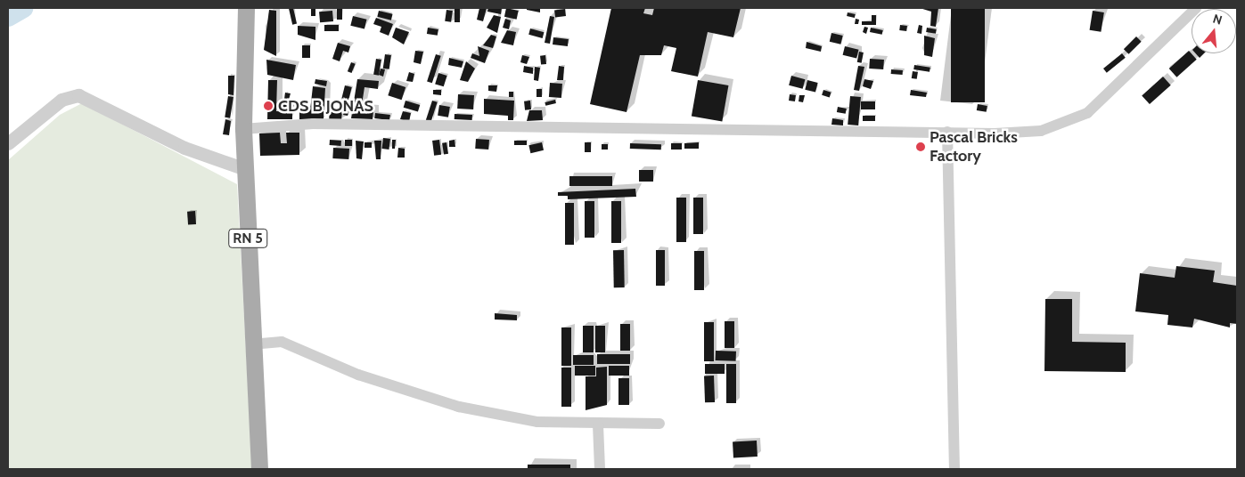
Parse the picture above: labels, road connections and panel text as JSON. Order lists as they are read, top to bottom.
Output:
{
  "streets": {
    "main road": ["RN 5"]
  },
  "places": ["CDS B JONAS", "Pascal Bricks Factory"],
  "north": "top"
}
